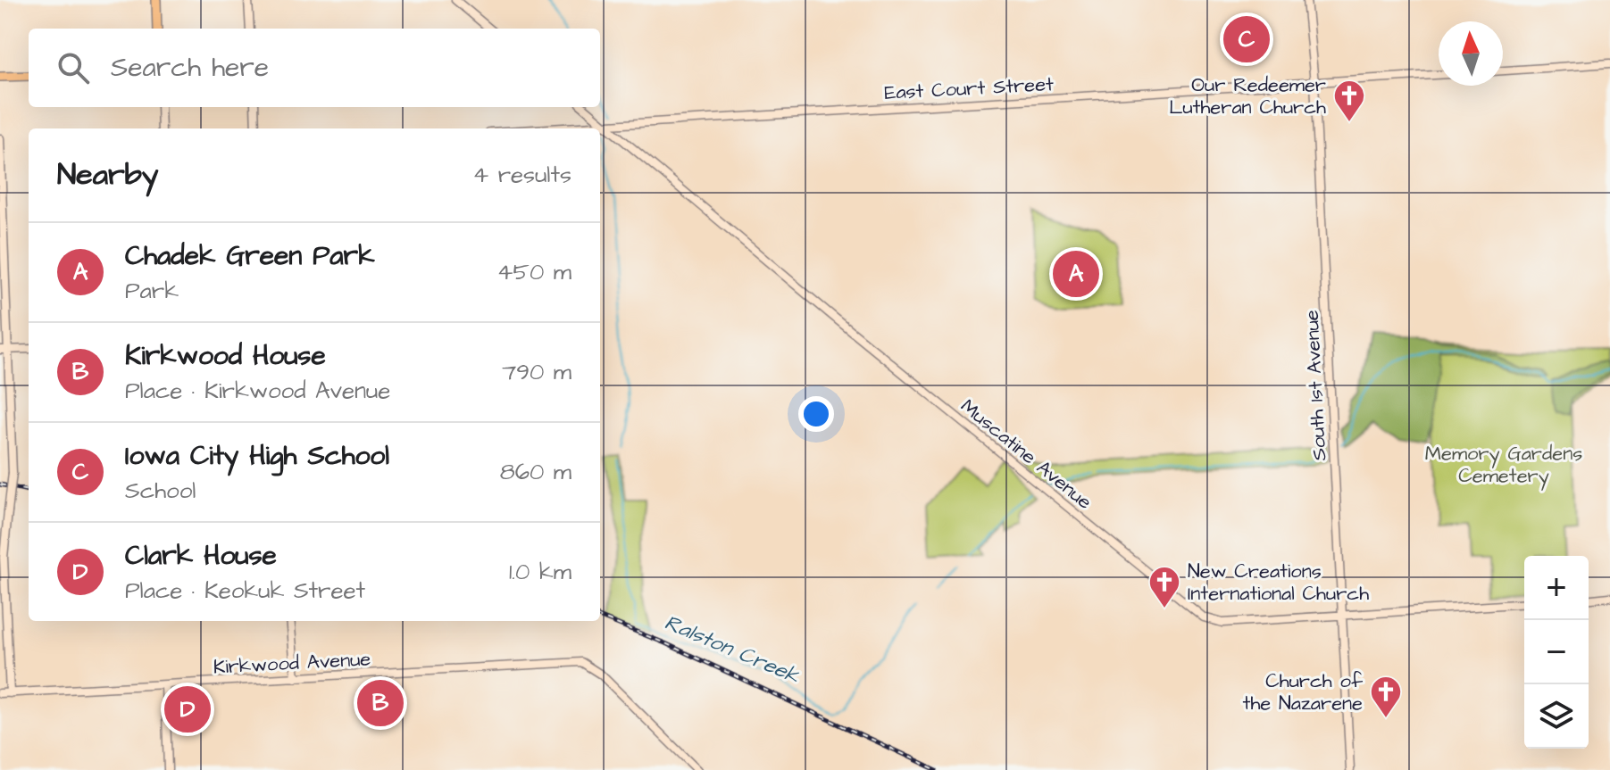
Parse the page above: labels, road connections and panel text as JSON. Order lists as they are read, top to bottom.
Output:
{
  "streets": {
    "main road": [
      "East Court Street",
      "South 1st Avenue",
      "Muscatine Avenue",
      "Kirkwood Avenue"
    ]
  },
  "crossings": [
    ["East Court Street", "South 1st Avenue"],
    ["East Court Street", "Muscatine Avenue"],
    ["South 1st Avenue", "Muscatine Avenue"]
  ],
  "water": ["Ralston Creek"],
  "parks": ["Memory Gardens Cemetery"],
  "places": {
    "church": ["Our Redeemer Lutheran Church", "New Creations International Church", "Church of the Nazarene"]
  },
  "north": "top",
  "page": {
    "pins": [
      "C",
      "A",
      "B",
      "D"
    ],
    "search": "Search here",
    "heading": ["Nearby", "4 results"],
    "list": [
      {
        "mark": "A",
        "name": "Chadek Green Park",
        "note": "Park",
        "value": "450 m"
      },
      {
        "mark": "B",
        "name": "Kirkwood House",
        "note": "Place · Kirkwood Avenue",
        "value": "790 m"
      },
      {
        "mark": "C",
        "name": "Iowa City High School",
        "note": "School",
        "value": "860 m"
      },
      {
        "mark": "D",
        "name": "Clark House",
        "note": "Place · Keokuk Street",
        "value": "1.0 km"
      }
    ],
    "map_buttons": ["+", "−"]
  }
}
